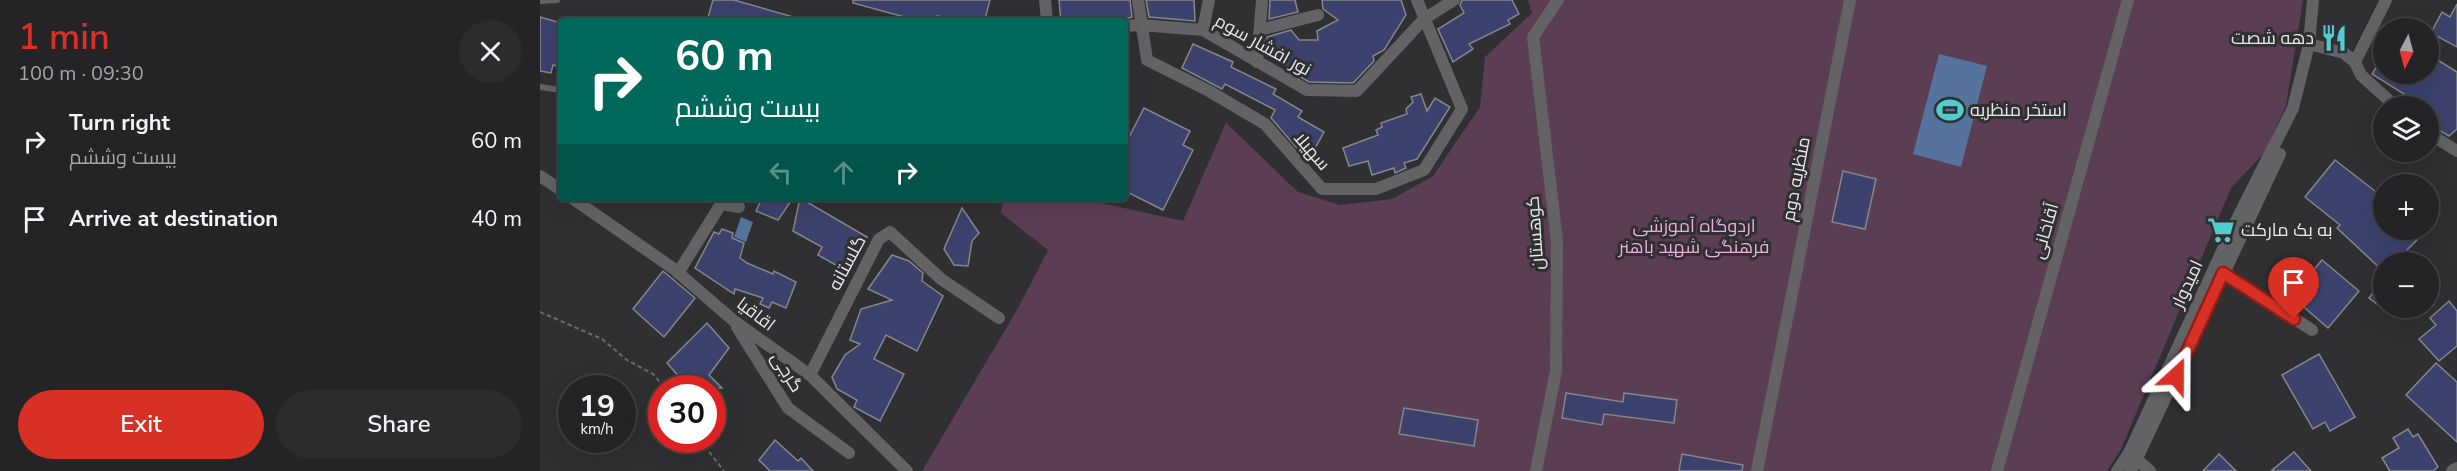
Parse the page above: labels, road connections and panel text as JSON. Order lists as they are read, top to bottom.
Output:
{
  "streets": {
    "street": [
      "نور افشار سوم",
      "سهیلا",
      "منظریه دوم",
      "آقاخانی",
      "کوهستان",
      "گلستانه",
      "امیدوار",
      "اقاقیا",
      "گرجی"
    ]
  },
  "crossings": [
    ["نور افشار سوم", "سهیلا"],
    ["گلستانه", "اقاقیا"],
    ["اقاقیا", "گرجی"]
  ],
  "parks": ["اردوگاه آموزشی فرهنگی شهید باهنر"],
  "places": {
    "restaurant": ["دهه شصت"],
    "sports": ["استخر منظریه"],
    "supermarket": ["به بک مارکت"]
  },
  "north": "bottom",
  "page": {
    "heading": ["1 min", "100 m · 09:30"],
    "map_buttons": ["+", "−"],
    "turn": ["60 m", "بیست وششم"],
    "list": [
      {
        "name": "Turn right",
        "note": "بیست وششم",
        "value": "60 m"
      },
      {
        "name": "Arrive at destination",
        "value": "40 m"
      }
    ],
    "speed": "19 km/h",
    "limit": "30",
    "buttons": ["Exit", "Share"]
  }
}
